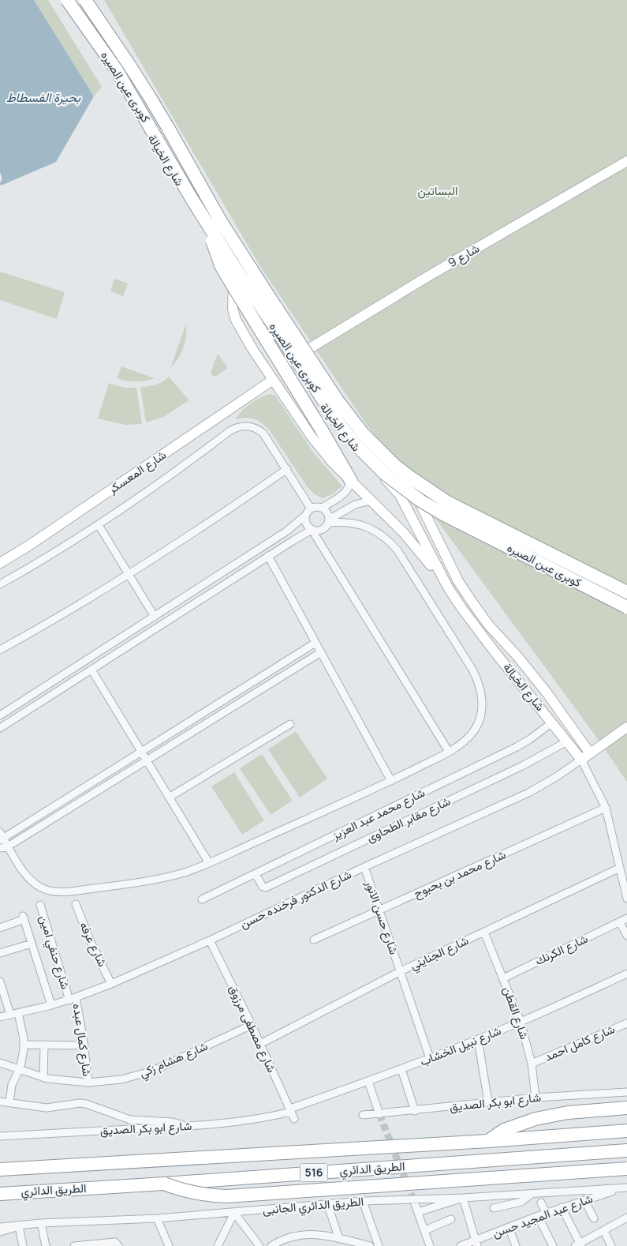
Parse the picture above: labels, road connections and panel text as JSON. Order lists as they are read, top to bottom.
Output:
{
  "streets": {
    "highway": ["كوبرى عين الصيره", "الطريق الدائري", "516"],
    "street": [
      "شارع الخيالة",
      "شارع 9",
      "شارع المعسكر",
      "شارع محمد عبد العزيز",
      "شارع مقابر الطحاوى",
      "شارع محمد بن بحبوح",
      "شارع الدكتور فرخنده حسن",
      "شارع حسن الانور",
      "شارع عرفه",
      "شارع الكرنك",
      "شارع حنفي امين",
      "شارع الجنايني",
      "شارع القطن",
      "شارع مصطفى مرزوق",
      "شارع كمال عبده",
      "شارع كامل احمد",
      "شارع نبيل الخشاب",
      "شارع هشام زكي",
      "شارع ابو بكر الصديق",
      "الطريق الدائري الجانبى",
      "شارع عبد المجيد حسن"
    ]
  },
  "crossings": [
    ["كوبرى عين الصيره", "شارع الخيالة"],
    ["شارع الخيالة", "شارع 9"],
    ["شارع الخيالة", "شارع محمد عبد العزيز"],
    ["شارع الخيالة", "شارع مقابر الطحاوى"],
    ["شارع الخيالة", "شارع الدكتور فرخنده حسن"],
    ["شارع محمد عبد العزيز", "شارع مقابر الطحاوى"],
    ["شارع محمد بن بحبوح", "شارع حسن الانور"],
    ["شارع الدكتور فرخنده حسن", "شارع حسن الانور"],
    ["شارع الدكتور فرخنده حسن", "شارع عرفه"],
    ["شارع الدكتور فرخنده حسن", "شارع حنفي امين"],
    ["شارع الدكتور فرخنده حسن", "شارع مصطفى مرزوق"],
    ["شارع الدكتور فرخنده حسن", "شارع كمال عبده"],
    ["شارع حسن الانور", "شارع الجنايني"],
    ["شارع حسن الانور", "شارع نبيل الخشاب"],
    ["شارع الكرنك", "شارع القطن"],
    ["شارع حنفي امين", "شارع كمال عبده"],
    ["شارع الجنايني", "شارع القطن"],
    ["شارع الجنايني", "شارع مصطفى مرزوق"],
    ["شارع القطن", "شارع كامل احمد"],
    ["شارع القطن", "شارع نبيل الخشاب"],
    ["شارع القطن", "شارع ابو بكر الصديق"],
    ["شارع مصطفى مرزوق", "شارع نبيل الخشاب"],
    ["شارع مصطفى مرزوق", "شارع هشام زكي"],
    ["شارع مصطفى مرزوق", "شارع ابو بكر الصديق"],
    ["شارع كمال عبده", "شارع هشام زكي"],
    ["شارع نبيل الخشاب", "شارع ابو بكر الصديق"],
    ["الطريق الدائري الجانبى", "شارع عبد المجيد حسن"]
  ],
  "water": ["بحيرة الفسطاط"],
  "parks": ["البساتين"]
}
